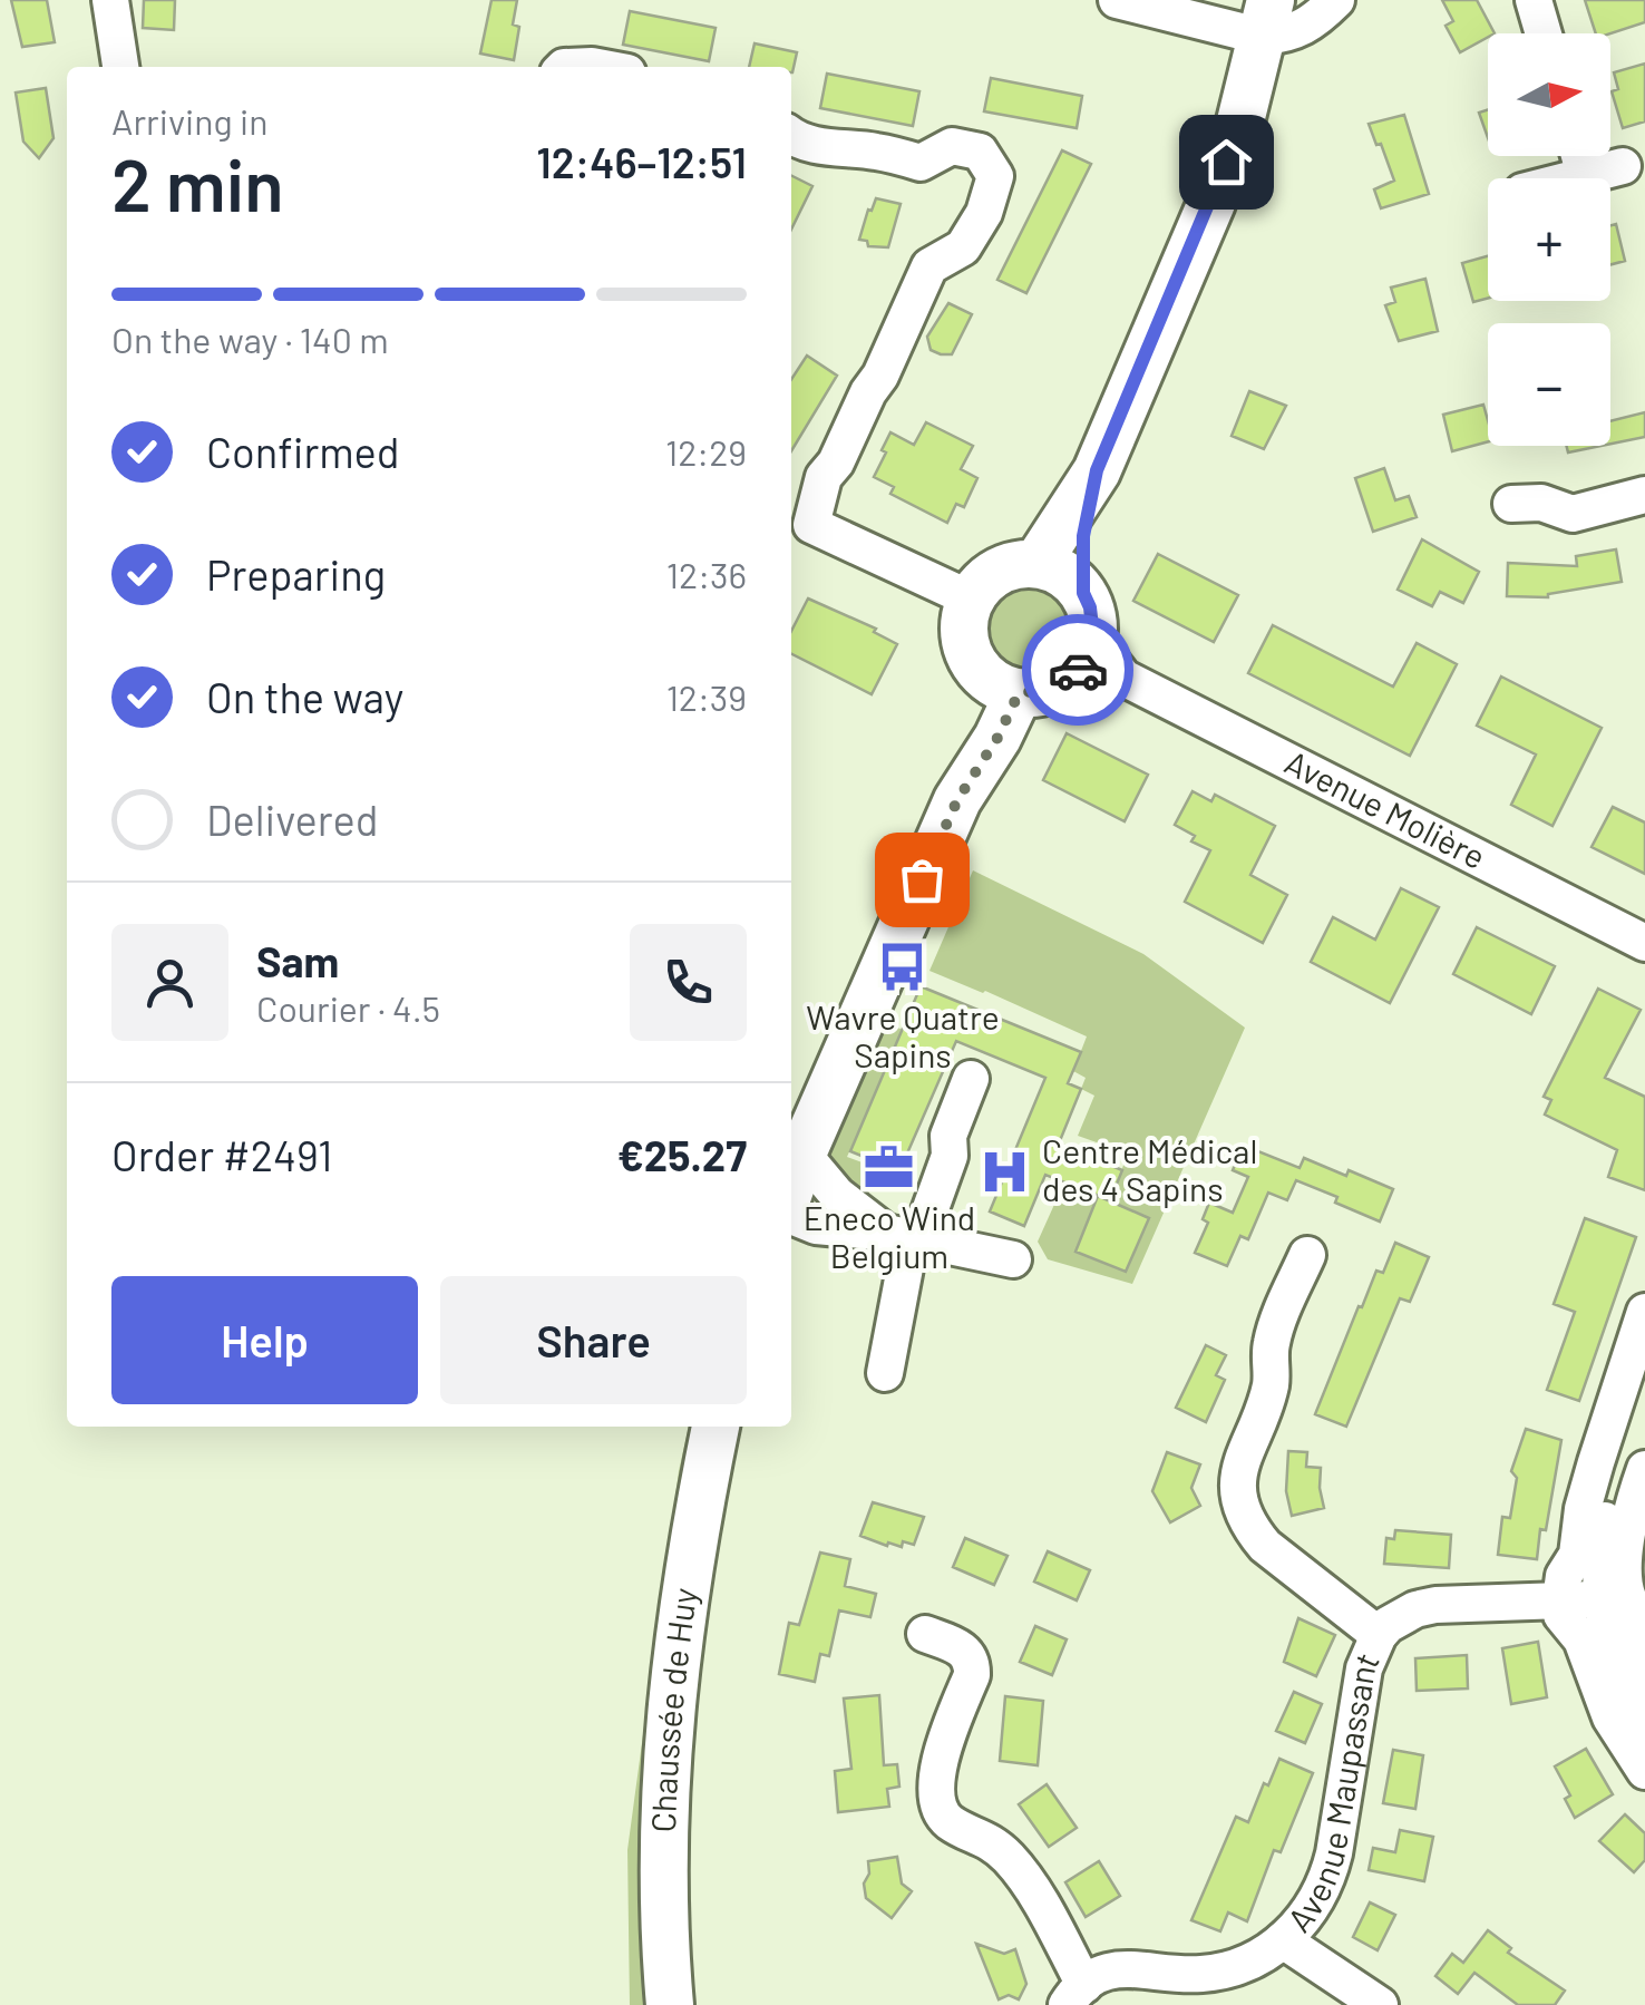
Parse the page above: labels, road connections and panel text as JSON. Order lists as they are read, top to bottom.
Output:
{
  "streets": {
    "main road": ["Chaussée de Huy"],
    "street": ["Avenue Molière", "Avenue Maupassant"]
  },
  "places": {
    "bus stop": ["Wavre Quatre Sapins"],
    "office": ["Eneco Wind Belgium"],
    "hospital": ["Centre Médical des 4 Sapins"]
  },
  "north": "right",
  "page": {
    "map_buttons": ["+", "−"],
    "heading": ["2 min", "Arriving in", "12:46–12:51"],
    "panel": [
      "Sam",
      "Courier · 4.5",
      "Order #2491",
      "€25.27"
    ],
    "bar": "On the way · 140 m",
    "list": [
      ["Confirmed", "12:29"],
      ["Preparing", "12:36"],
      ["On the way", "12:39"],
      "Delivered"
    ],
    "buttons": ["Help", "Share"]
  }
}
